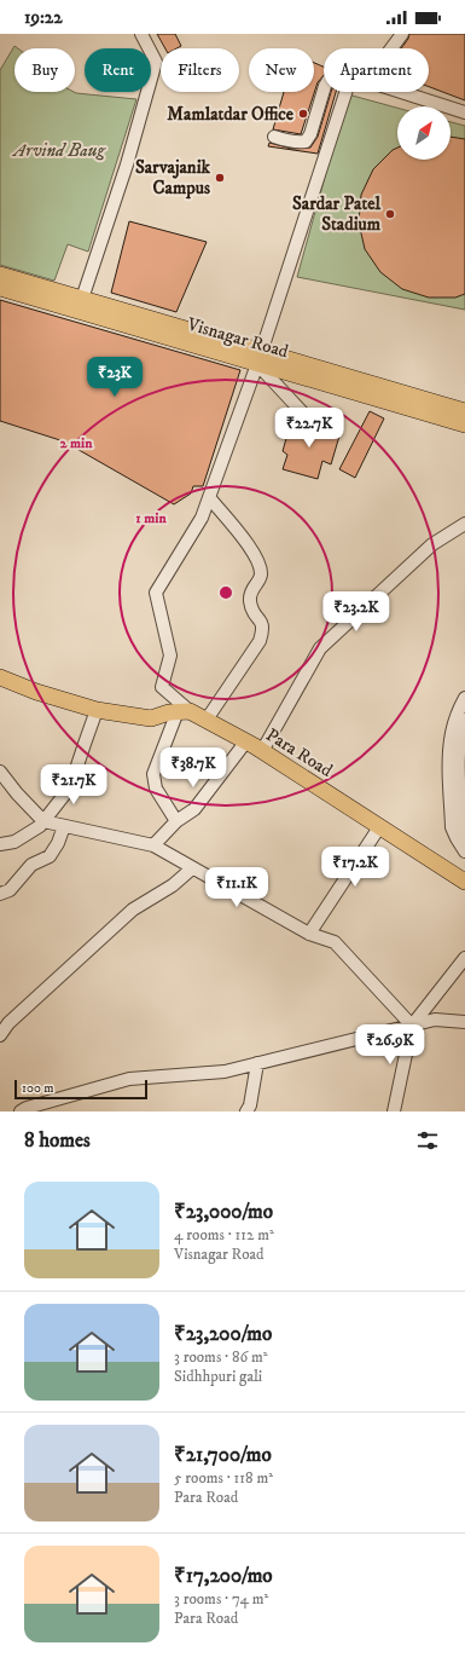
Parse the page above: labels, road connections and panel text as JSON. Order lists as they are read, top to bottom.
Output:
{
  "streets": {
    "main road": ["Visnagar Road", "Para Road"]
  },
  "parks": ["Arvind Baug"],
  "places": ["Mamlatdar Office", "Sarvajanik Campus", "Sardar Patel Stadium"],
  "scale_bar": "100 m",
  "north": "top right",
  "page": {
    "status": "19:22",
    "chip": [
      "Buy",
      "Rent",
      "Filters",
      "New",
      "Apartment"
    ],
    "price": [
      "₹23K",
      "₹22.7K",
      "₹23.2K",
      "₹38.7K",
      "₹21.7K",
      "₹17.2K",
      "₹11.1K",
      "₹26.9K"
    ],
    "scale": "100 m",
    "heading": "8 homes",
    "list": [
      {
        "name": "₹23,000/mo",
        "note": "4 rooms · 112 m² · Visnagar Road"
      },
      {
        "name": "₹23,200/mo",
        "note": "3 rooms · 86 m² · Sidhhpuri gali"
      },
      {
        "name": "₹21,700/mo",
        "note": "5 rooms · 118 m² · Para Road"
      },
      {
        "name": "₹17,200/mo",
        "note": "3 rooms · 74 m² · Para Road"
      }
    ]
  },
  "rings": ["2 min", "1 min"]
}
